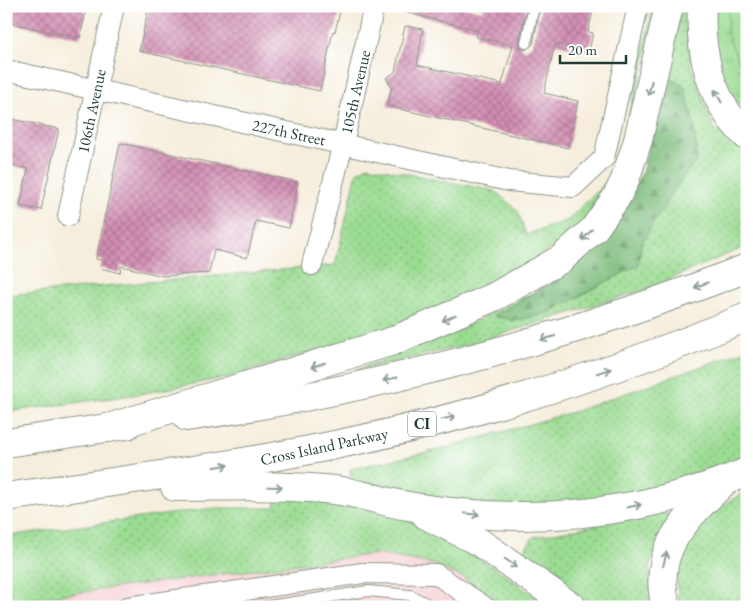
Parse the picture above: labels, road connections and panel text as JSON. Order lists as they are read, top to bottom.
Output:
{
  "streets": {
    "highway": ["CI", "Cross Island Parkway"],
    "street": ["105th Avenue", "106th Avenue", "227th Street"]
  },
  "crossings": [
    ["105th Avenue", "227th Street"],
    ["106th Avenue", "227th Street"]
  ],
  "scale_bar": "20 m"
}
